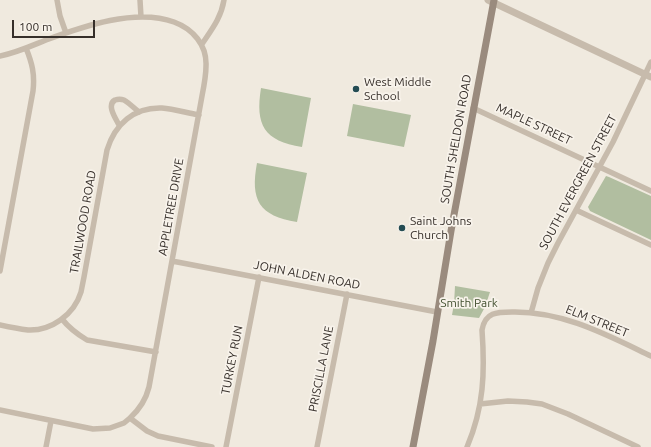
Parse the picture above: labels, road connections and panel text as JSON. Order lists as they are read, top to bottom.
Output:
{
  "streets": {
    "main road": ["SOUTH SHELDON ROAD"],
    "street": [
      "MAPLE STREET",
      "SOUTH EVERGREEN STREET",
      "APPLETREE DRIVE",
      "TRAILWOOD ROAD",
      "JOHN ALDEN ROAD",
      "ELM STREET",
      "TURKEY RUN",
      "PRISCILLA LANE"
    ]
  },
  "crossings": [
    ["MAPLE STREET", "SOUTH SHELDON ROAD"],
    ["MAPLE STREET", "SOUTH EVERGREEN STREET"],
    ["SOUTH SHELDON ROAD", "JOHN ALDEN ROAD"],
    ["SOUTH EVERGREEN STREET", "ELM STREET"],
    ["APPLETREE DRIVE", "TRAILWOOD ROAD"],
    ["APPLETREE DRIVE", "JOHN ALDEN ROAD"],
    ["JOHN ALDEN ROAD", "TURKEY RUN"],
    ["JOHN ALDEN ROAD", "PRISCILLA LANE"]
  ],
  "parks": ["Smith Park"],
  "places": ["West Middle School", "Saint Johns Church"],
  "scale_bar": "100 m"
}
